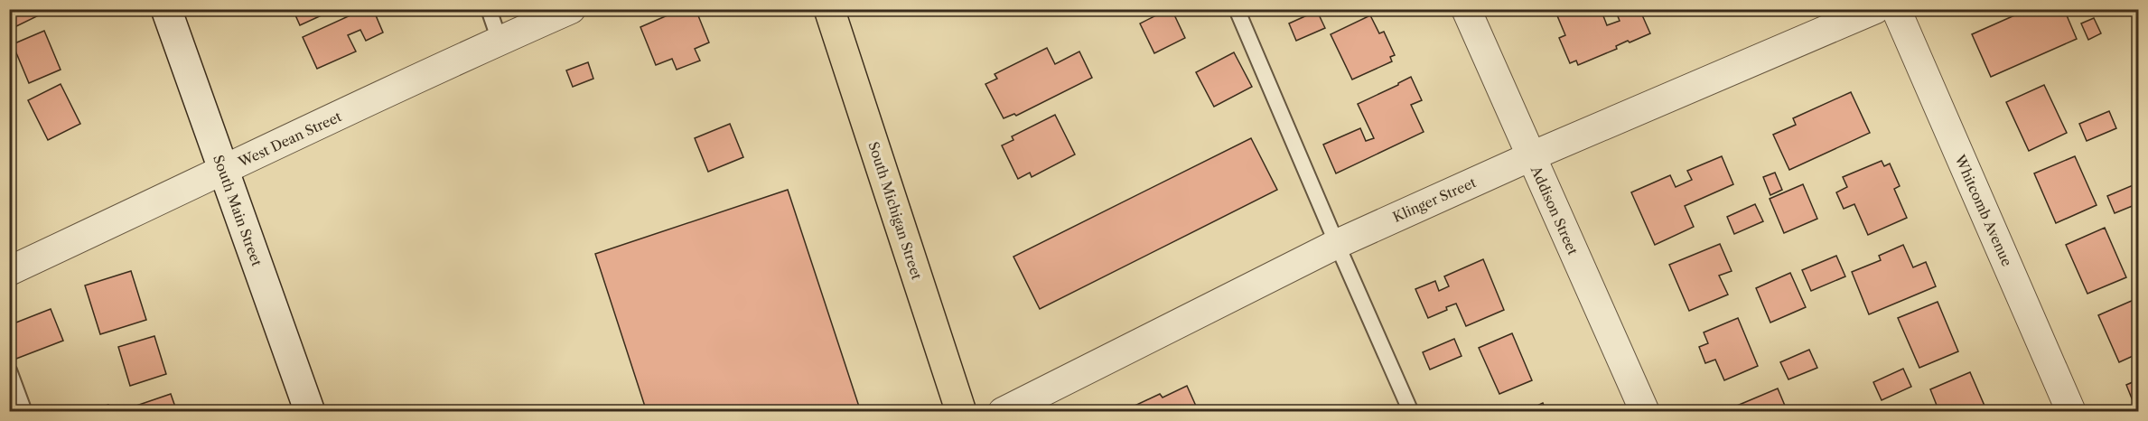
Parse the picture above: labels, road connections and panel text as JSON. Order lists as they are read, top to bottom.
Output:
{
  "streets": {
    "main road": ["South Main Street", "South Michigan Street"],
    "street": [
      "West Dean Street",
      "Klinger Street",
      "Addison Street",
      "Whitcomb Avenue"
    ]
  },
  "crossings": [
    ["West Dean Street", "South Main Street"],
    ["Klinger Street", "Addison Street"]
  ]
}
